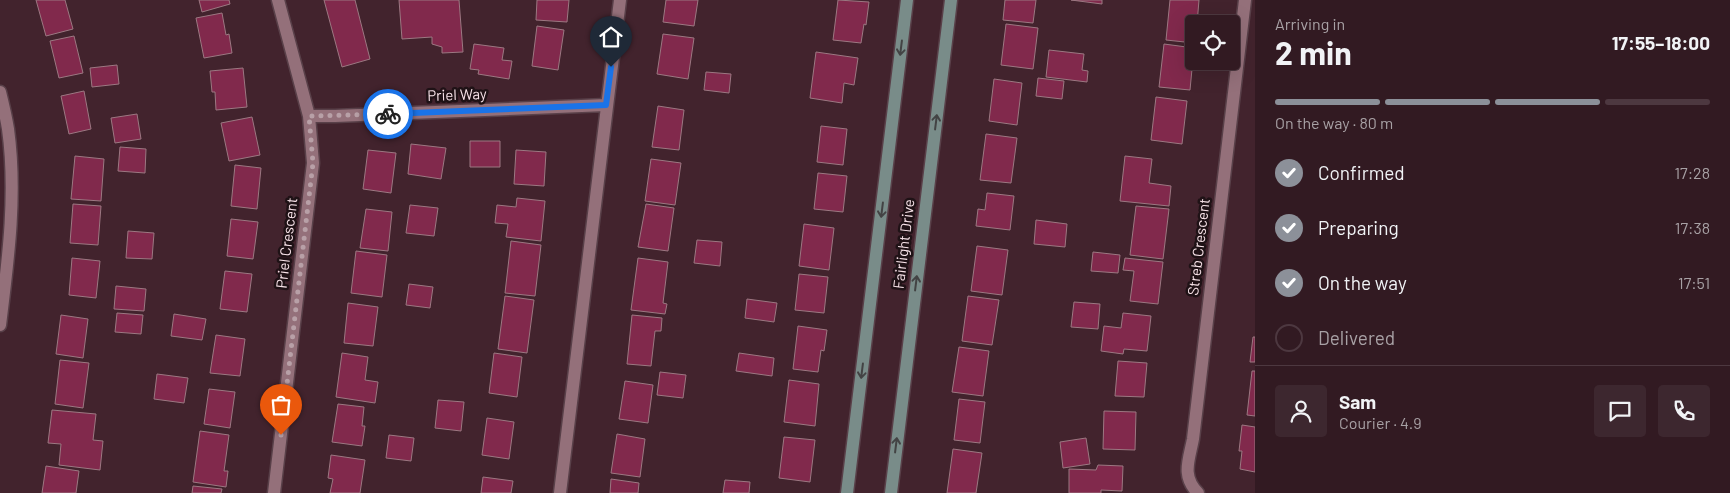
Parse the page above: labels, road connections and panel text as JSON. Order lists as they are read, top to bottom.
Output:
{
  "streets": {
    "main road": ["Fairlight Drive"],
    "street": ["Priel Way", "Priel Crescent", "Streb Crescent"]
  },
  "crossings": [
    ["Priel Way", "Priel Crescent"]
  ],
  "page": {
    "heading": ["2 min", "Arriving in", "17:55–18:00"],
    "panel": ["Sam", "Courier · 4.9"],
    "bar": "On the way · 80 m",
    "list": [
      ["Confirmed", "17:28"],
      ["Preparing", "17:38"],
      ["On the way", "17:51"],
      "Delivered"
    ]
  }
}
